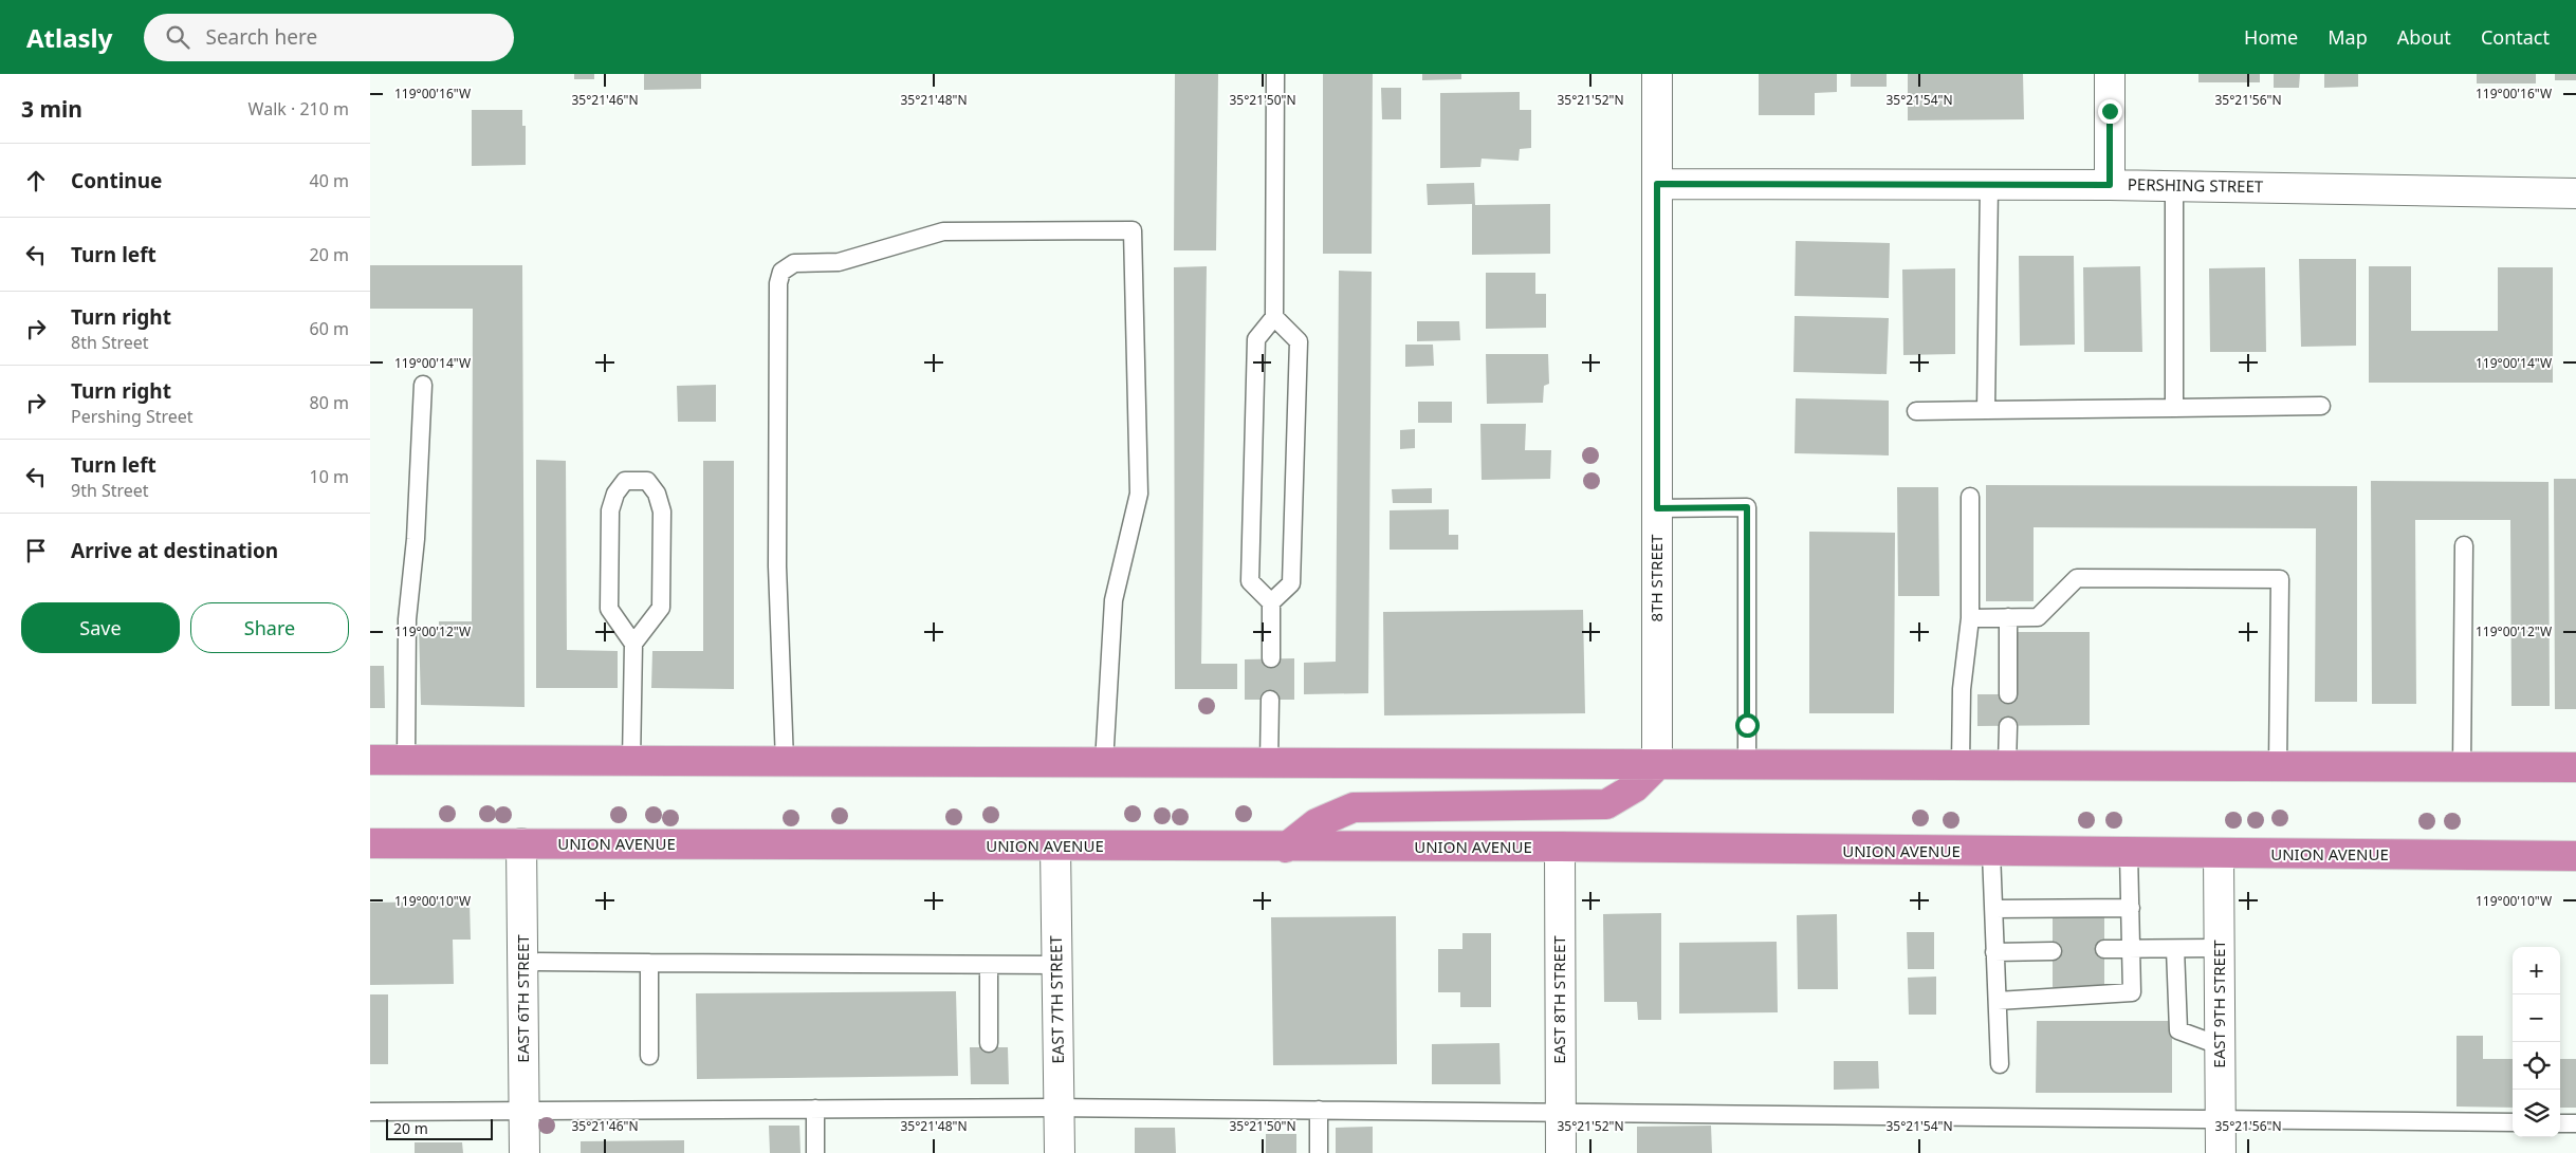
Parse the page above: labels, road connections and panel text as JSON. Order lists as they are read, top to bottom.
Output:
{
  "streets": {
    "highway": ["UNION AVENUE"],
    "street": [
      "PERSHING STREET",
      "8TH STREET",
      "EAST 6TH STREET",
      "EAST 7TH STREET",
      "EAST 8TH STREET",
      "EAST 9TH STREET"
    ]
  },
  "crossings": [
    ["PERSHING STREET", "8TH STREET"],
    ["UNION AVENUE", "EAST 6TH STREET"],
    ["UNION AVENUE", "EAST 7TH STREET"],
    ["UNION AVENUE", "EAST 8TH STREET"],
    ["UNION AVENUE", "EAST 9TH STREET"]
  ],
  "scale_bar": "20 m",
  "page": {
    "header": "Atlasly",
    "search": "Search here",
    "nav": [
      "Home",
      "Map",
      "About",
      "Contact"
    ],
    "heading": ["3 min", "Walk · 210 m"],
    "list": [
      ["Continue", "40 m"],
      ["Turn left", "20 m"],
      ["Turn right", "8th Street", "60 m"],
      ["Turn right", "Pershing Street", "80 m"],
      ["Turn left", "9th Street", "10 m"],
      "Arrive at destination"
    ],
    "buttons": ["Save", "Share"],
    "map_buttons": ["+", "−"],
    "scale": "20 m"
  },
  "coordinates": [
    "119°00'16\"W",
    "35°21'46\"N",
    "35°21'48\"N",
    "35°21'50\"N",
    "35°21'52\"N",
    "35°21'54\"N",
    "35°21'56\"N",
    "119°00'14\"W",
    "119°00'12\"W",
    "119°00'10\"W"
  ]
}
